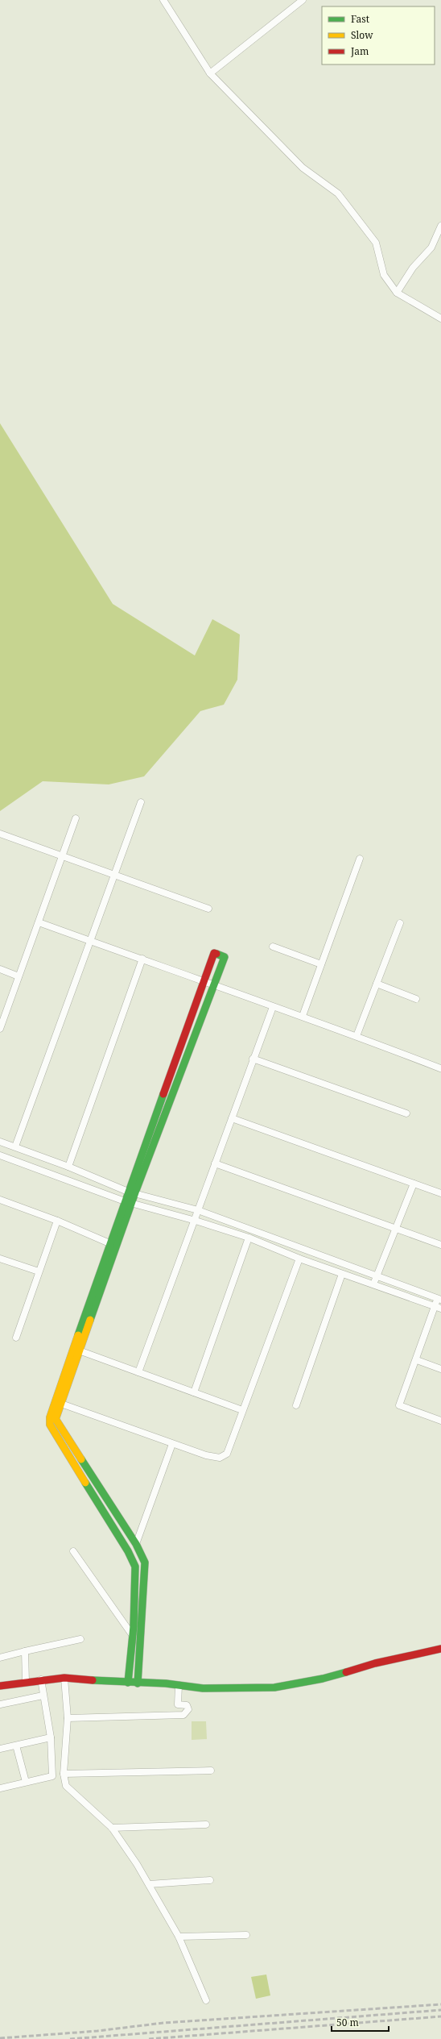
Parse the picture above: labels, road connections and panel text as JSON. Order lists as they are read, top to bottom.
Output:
{
  "legend": ["Fast", "Slow", "Jam"],
  "scale_bar": "50 m"
}
